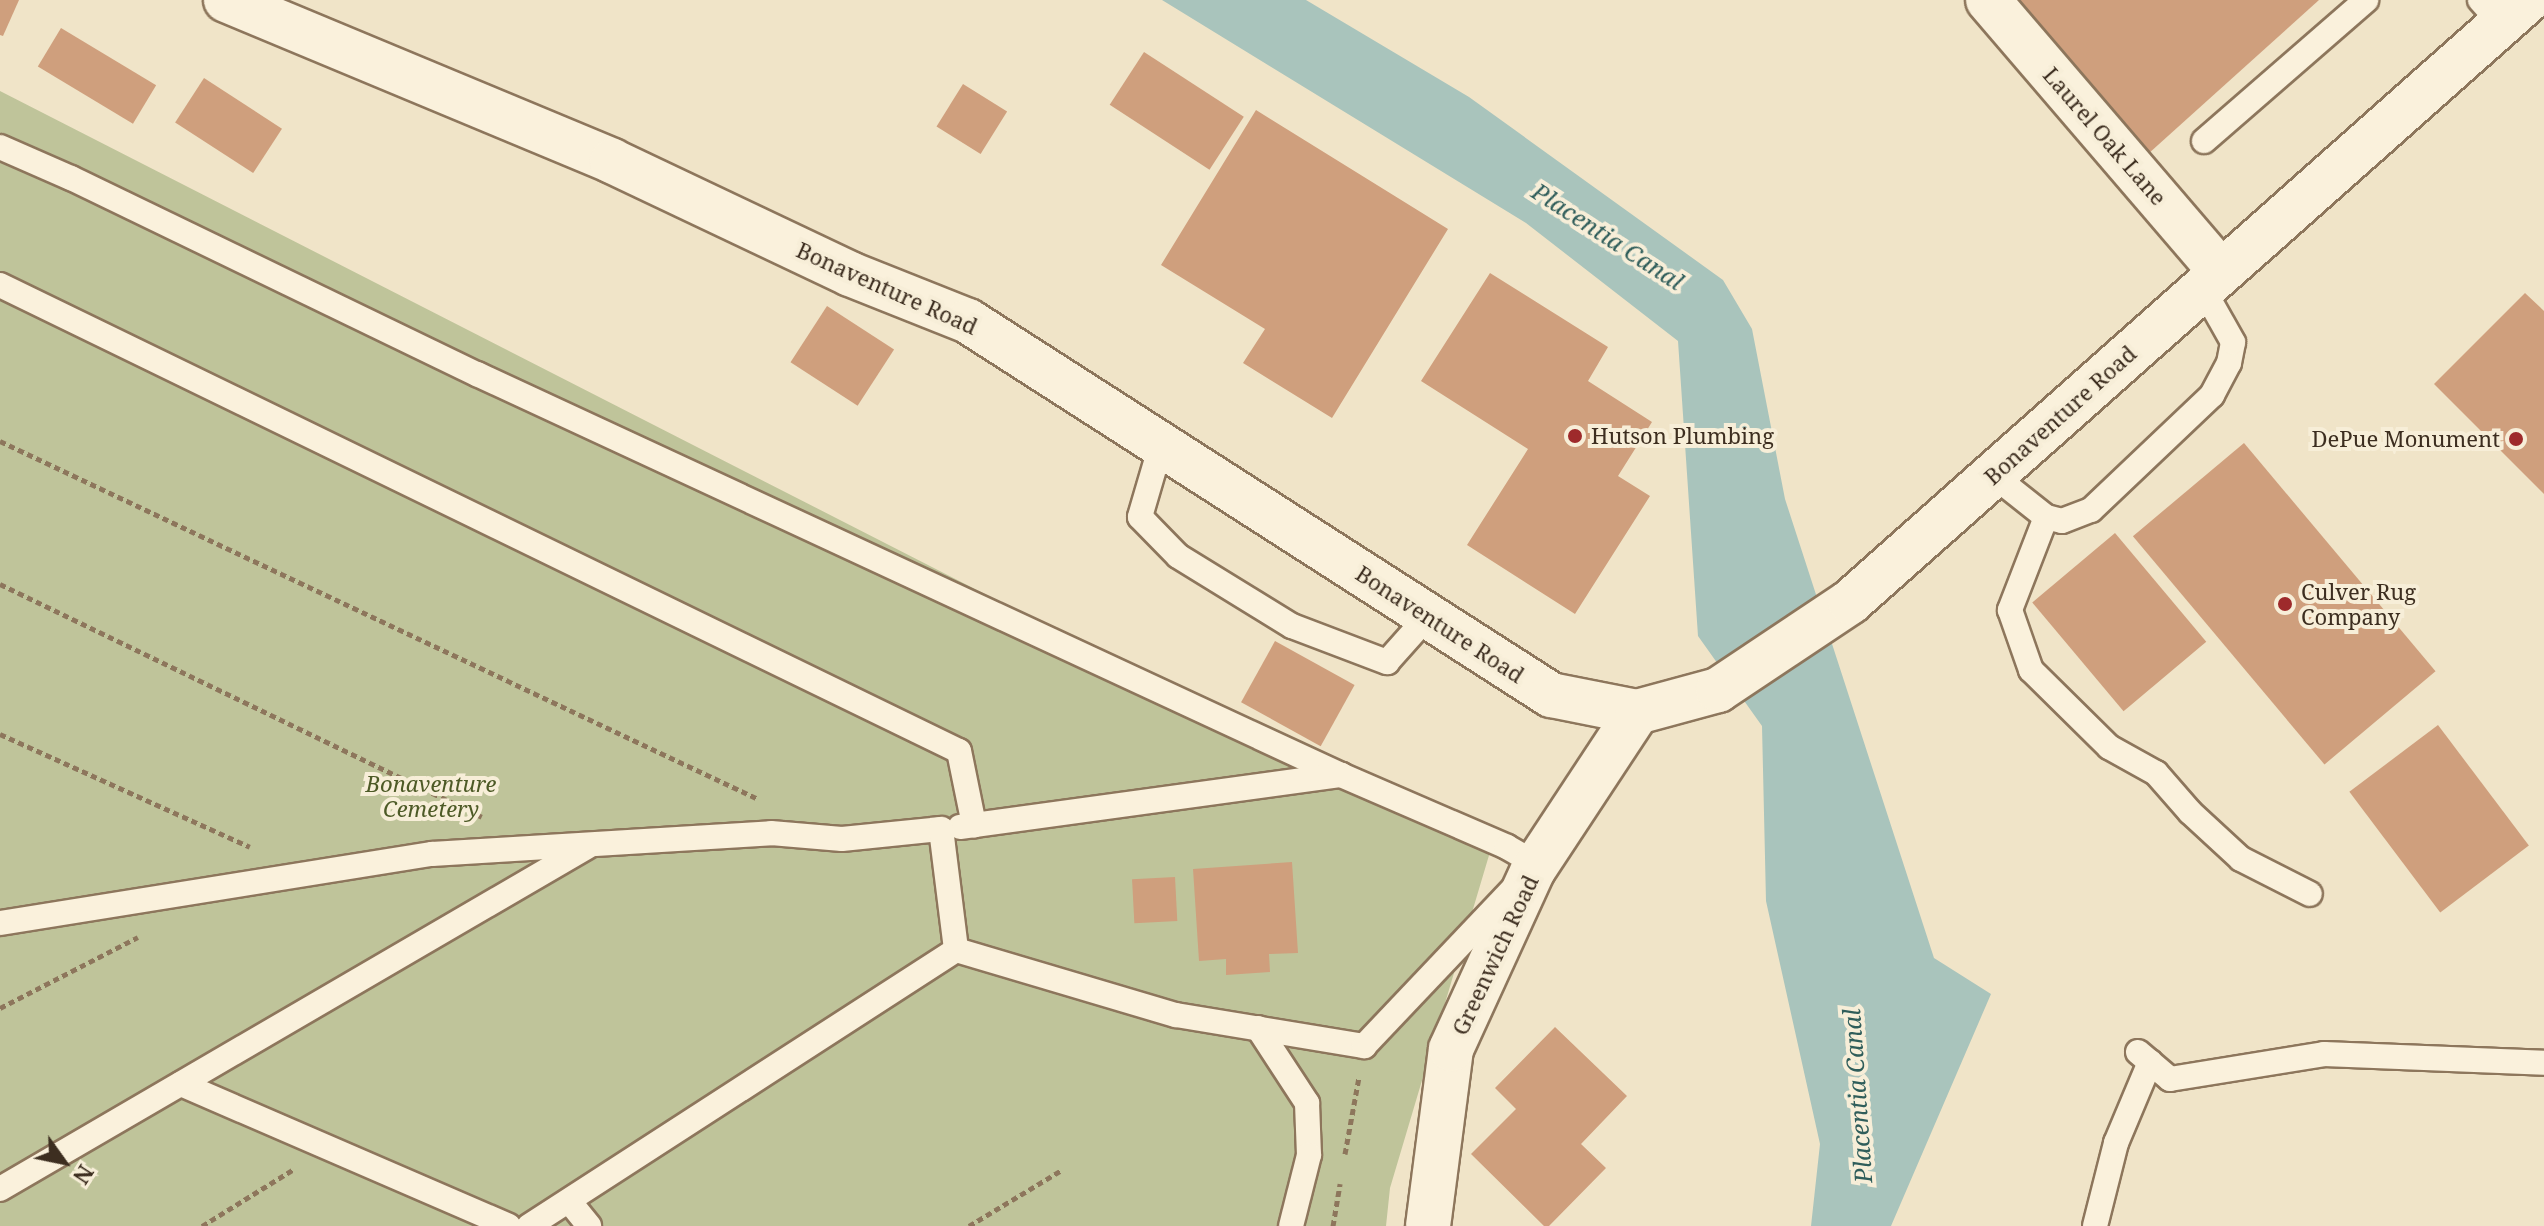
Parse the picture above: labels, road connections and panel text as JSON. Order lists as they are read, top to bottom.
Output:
{
  "streets": {
    "street": ["Laurel Oak Lane", "Bonaventure Road", "Greenwich Road"]
  },
  "crossings": [
    ["Laurel Oak Lane", "Bonaventure Road"],
    ["Bonaventure Road", "Greenwich Road"]
  ],
  "water": ["Placentia Canal"],
  "parks": ["Bonaventure Cemetery"],
  "places": ["Hutson Plumbing", "DePue Monument", "Culver Rug Company"],
  "north": "bottom right"
}
